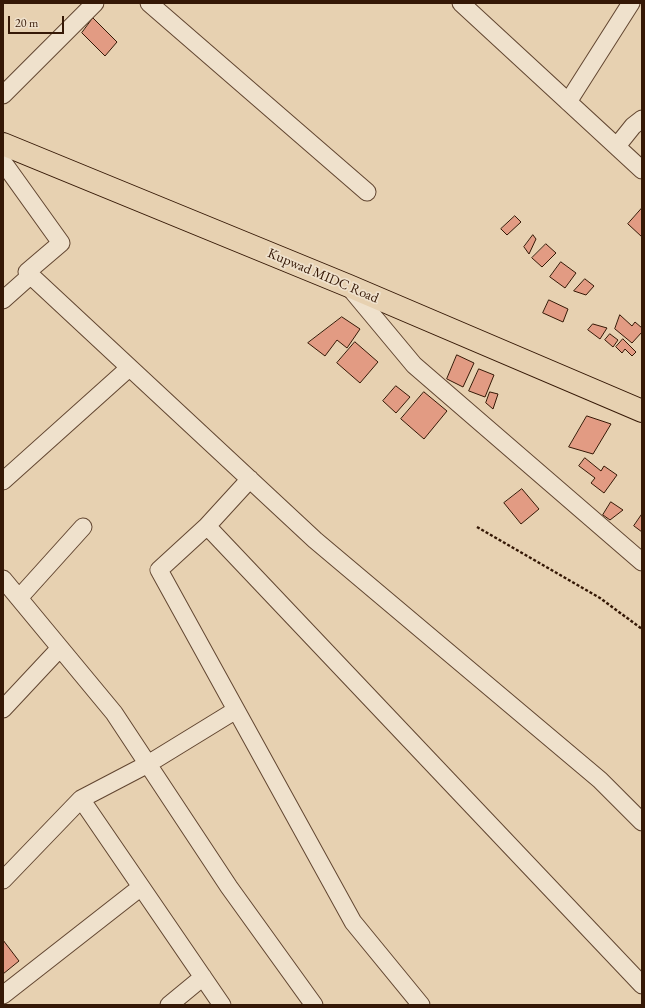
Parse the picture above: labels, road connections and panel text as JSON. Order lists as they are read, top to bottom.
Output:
{
  "streets": {
    "main road": ["Kupwad MIDC Road"]
  },
  "scale_bar": "20 m"
}
